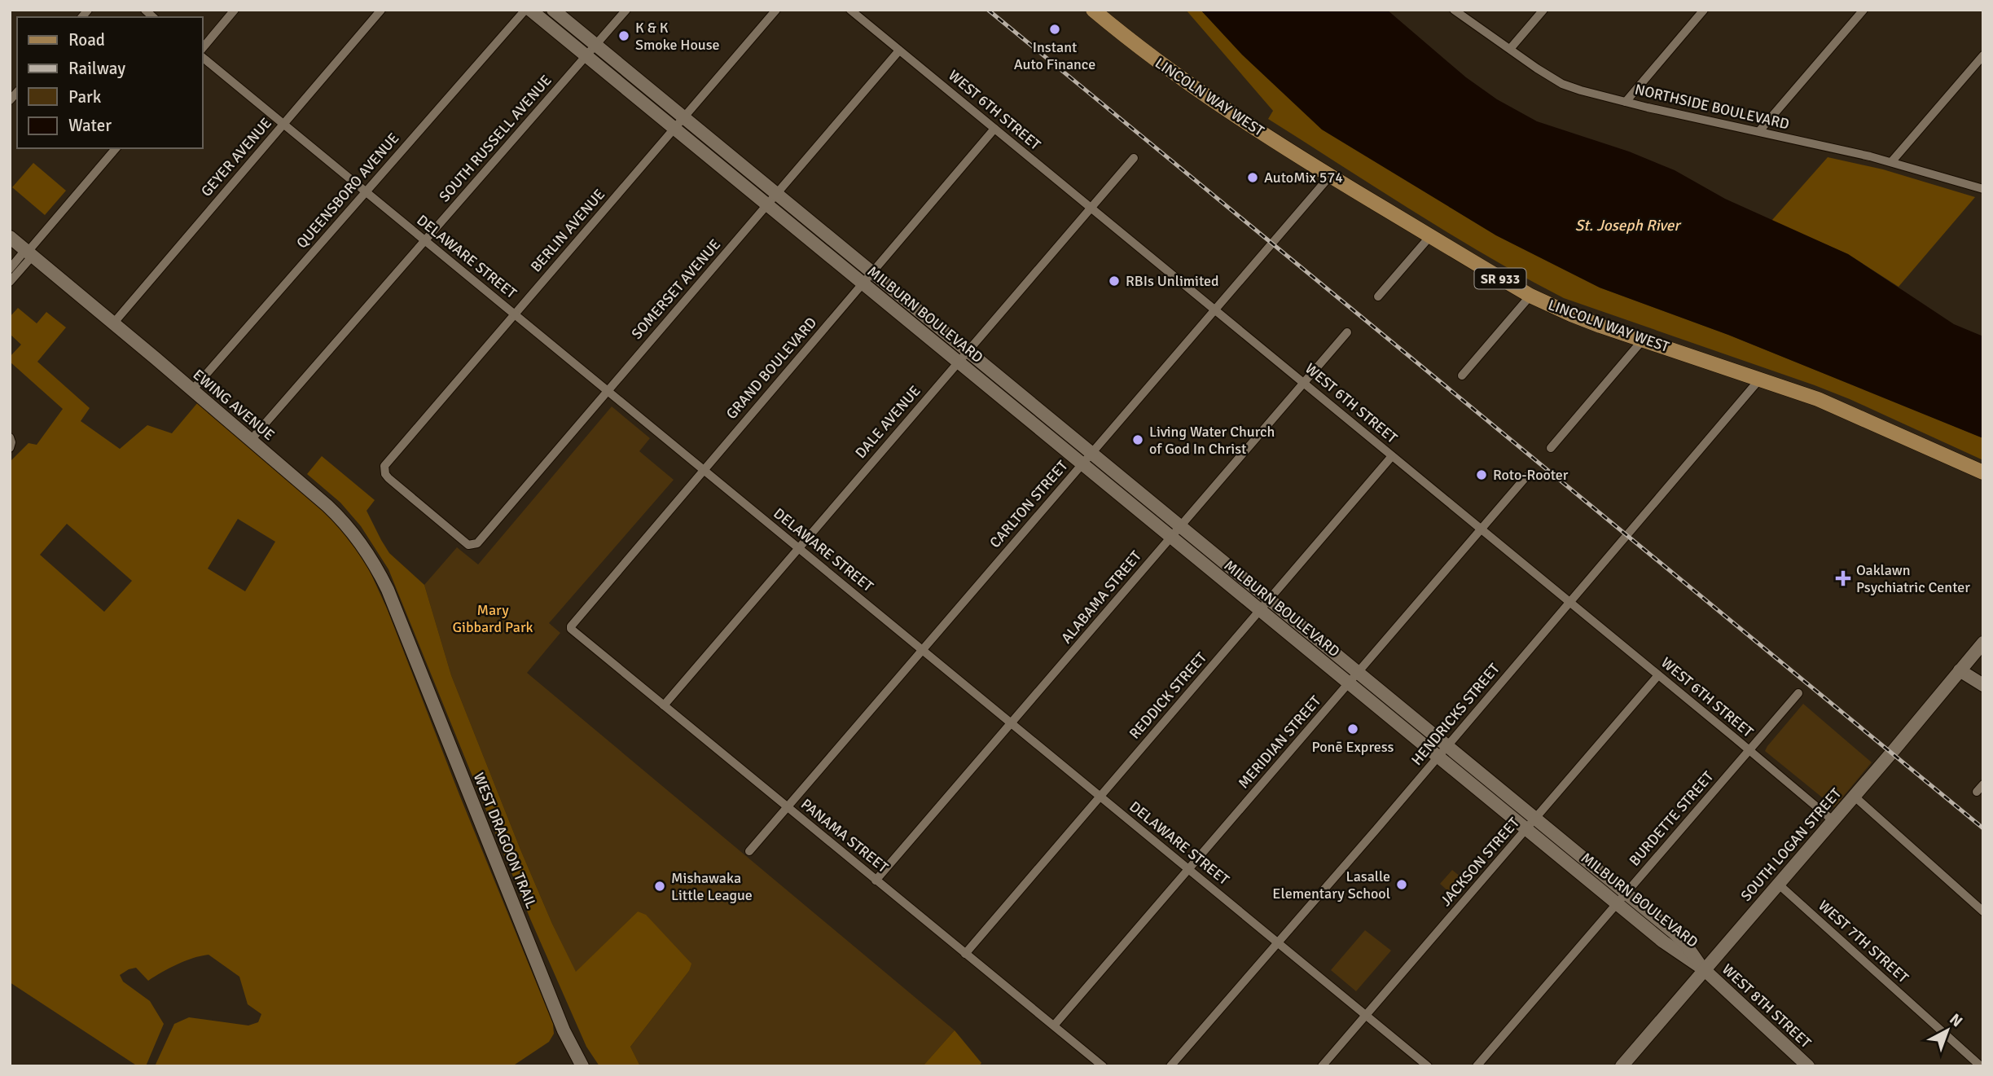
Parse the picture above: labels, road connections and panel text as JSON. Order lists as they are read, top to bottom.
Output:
{
  "streets": {
    "main road": ["LINCOLN WAY WEST", "SR 933"],
    "street": [
      "NORTHSIDE BOULEVARD",
      "WEST 6TH STREET",
      "SOUTH RUSSELL AVENUE",
      "GEYER AVENUE",
      "QUEENSBORO AVENUE",
      "BERLIN AVENUE",
      "DELAWARE STREET",
      "SOMERSET AVENUE",
      "MILBURN BOULEVARD",
      "GRAND BOULEVARD",
      "EWING AVENUE",
      "DALE AVENUE",
      "CARLTON STREET",
      "ALABAMA STREET",
      "REDDICK STREET",
      "HENDRICKS STREET",
      "MERIDIAN STREET",
      "BURDETTE STREET",
      "PANAMA STREET",
      "WEST DRAGOON TRAIL",
      "SOUTH LOGAN STREET",
      "JACKSON STREET",
      "WEST 7TH STREET",
      "WEST 8TH STREET"
    ]
  },
  "crossings": [
    ["LINCOLN WAY WEST", "CARLTON STREET"],
    ["LINCOLN WAY WEST", "HENDRICKS STREET"],
    ["WEST 6TH STREET", "SOMERSET AVENUE"],
    ["WEST 6TH STREET", "GRAND BOULEVARD"],
    ["WEST 6TH STREET", "DALE AVENUE"],
    ["WEST 6TH STREET", "CARLTON STREET"],
    ["WEST 6TH STREET", "ALABAMA STREET"],
    ["WEST 6TH STREET", "REDDICK STREET"],
    ["WEST 6TH STREET", "HENDRICKS STREET"],
    ["WEST 6TH STREET", "MERIDIAN STREET"],
    ["WEST 6TH STREET", "BURDETTE STREET"],
    ["WEST 6TH STREET", "SOUTH LOGAN STREET"],
    ["WEST 6TH STREET", "JACKSON STREET"],
    ["SOUTH RUSSELL AVENUE", "DELAWARE STREET"],
    ["SOUTH RUSSELL AVENUE", "MILBURN BOULEVARD"],
    ["SOUTH RUSSELL AVENUE", "EWING AVENUE"],
    ["GEYER AVENUE", "DELAWARE STREET"],
    ["GEYER AVENUE", "EWING AVENUE"],
    ["QUEENSBORO AVENUE", "DELAWARE STREET"],
    ["QUEENSBORO AVENUE", "EWING AVENUE"],
    ["BERLIN AVENUE", "DELAWARE STREET"],
    ["BERLIN AVENUE", "SOMERSET AVENUE"],
    ["BERLIN AVENUE", "MILBURN BOULEVARD"],
    ["DELAWARE STREET", "SOMERSET AVENUE"],
    ["DELAWARE STREET", "GRAND BOULEVARD"],
    ["DELAWARE STREET", "DALE AVENUE"],
    ["DELAWARE STREET", "CARLTON STREET"],
    ["DELAWARE STREET", "ALABAMA STREET"],
    ["DELAWARE STREET", "REDDICK STREET"],
    ["DELAWARE STREET", "HENDRICKS STREET"],
    ["DELAWARE STREET", "MERIDIAN STREET"],
    ["DELAWARE STREET", "JACKSON STREET"],
    ["SOMERSET AVENUE", "MILBURN BOULEVARD"],
    ["MILBURN BOULEVARD", "GRAND BOULEVARD"],
    ["MILBURN BOULEVARD", "DALE AVENUE"],
    ["MILBURN BOULEVARD", "CARLTON STREET"],
    ["MILBURN BOULEVARD", "ALABAMA STREET"],
    ["MILBURN BOULEVARD", "REDDICK STREET"],
    ["MILBURN BOULEVARD", "HENDRICKS STREET"],
    ["MILBURN BOULEVARD", "MERIDIAN STREET"],
    ["MILBURN BOULEVARD", "BURDETTE STREET"],
    ["MILBURN BOULEVARD", "SOUTH LOGAN STREET"],
    ["MILBURN BOULEVARD", "JACKSON STREET"],
    ["MILBURN BOULEVARD", "WEST 8TH STREET"],
    ["GRAND BOULEVARD", "PANAMA STREET"],
    ["EWING AVENUE", "WEST DRAGOON TRAIL"],
    ["DALE AVENUE", "PANAMA STREET"],
    ["CARLTON STREET", "PANAMA STREET"],
    ["ALABAMA STREET", "PANAMA STREET"],
    ["REDDICK STREET", "PANAMA STREET"],
    ["MERIDIAN STREET", "PANAMA STREET"],
    ["SOUTH LOGAN STREET", "WEST 7TH STREET"],
    ["SOUTH LOGAN STREET", "WEST 8TH STREET"]
  ],
  "water": ["St. Joseph River"],
  "parks": ["Mary Gibbard Park"],
  "places": {
    "other": [
      "Instant Auto Finance",
      "K & K Smoke House",
      "AutoMix 574",
      "RBIs Unlimited",
      "Living Water Church of God In Christ",
      "Roto-Rooter",
      "Ponē Express",
      "Lasalle Elementary School",
      "Mishawaka Little League"
    ],
    "health": ["Oaklawn Psychiatric Center"]
  },
  "legend": [
    "Road",
    "Railway",
    "Park",
    "Water"
  ],
  "north": "top right"
}
